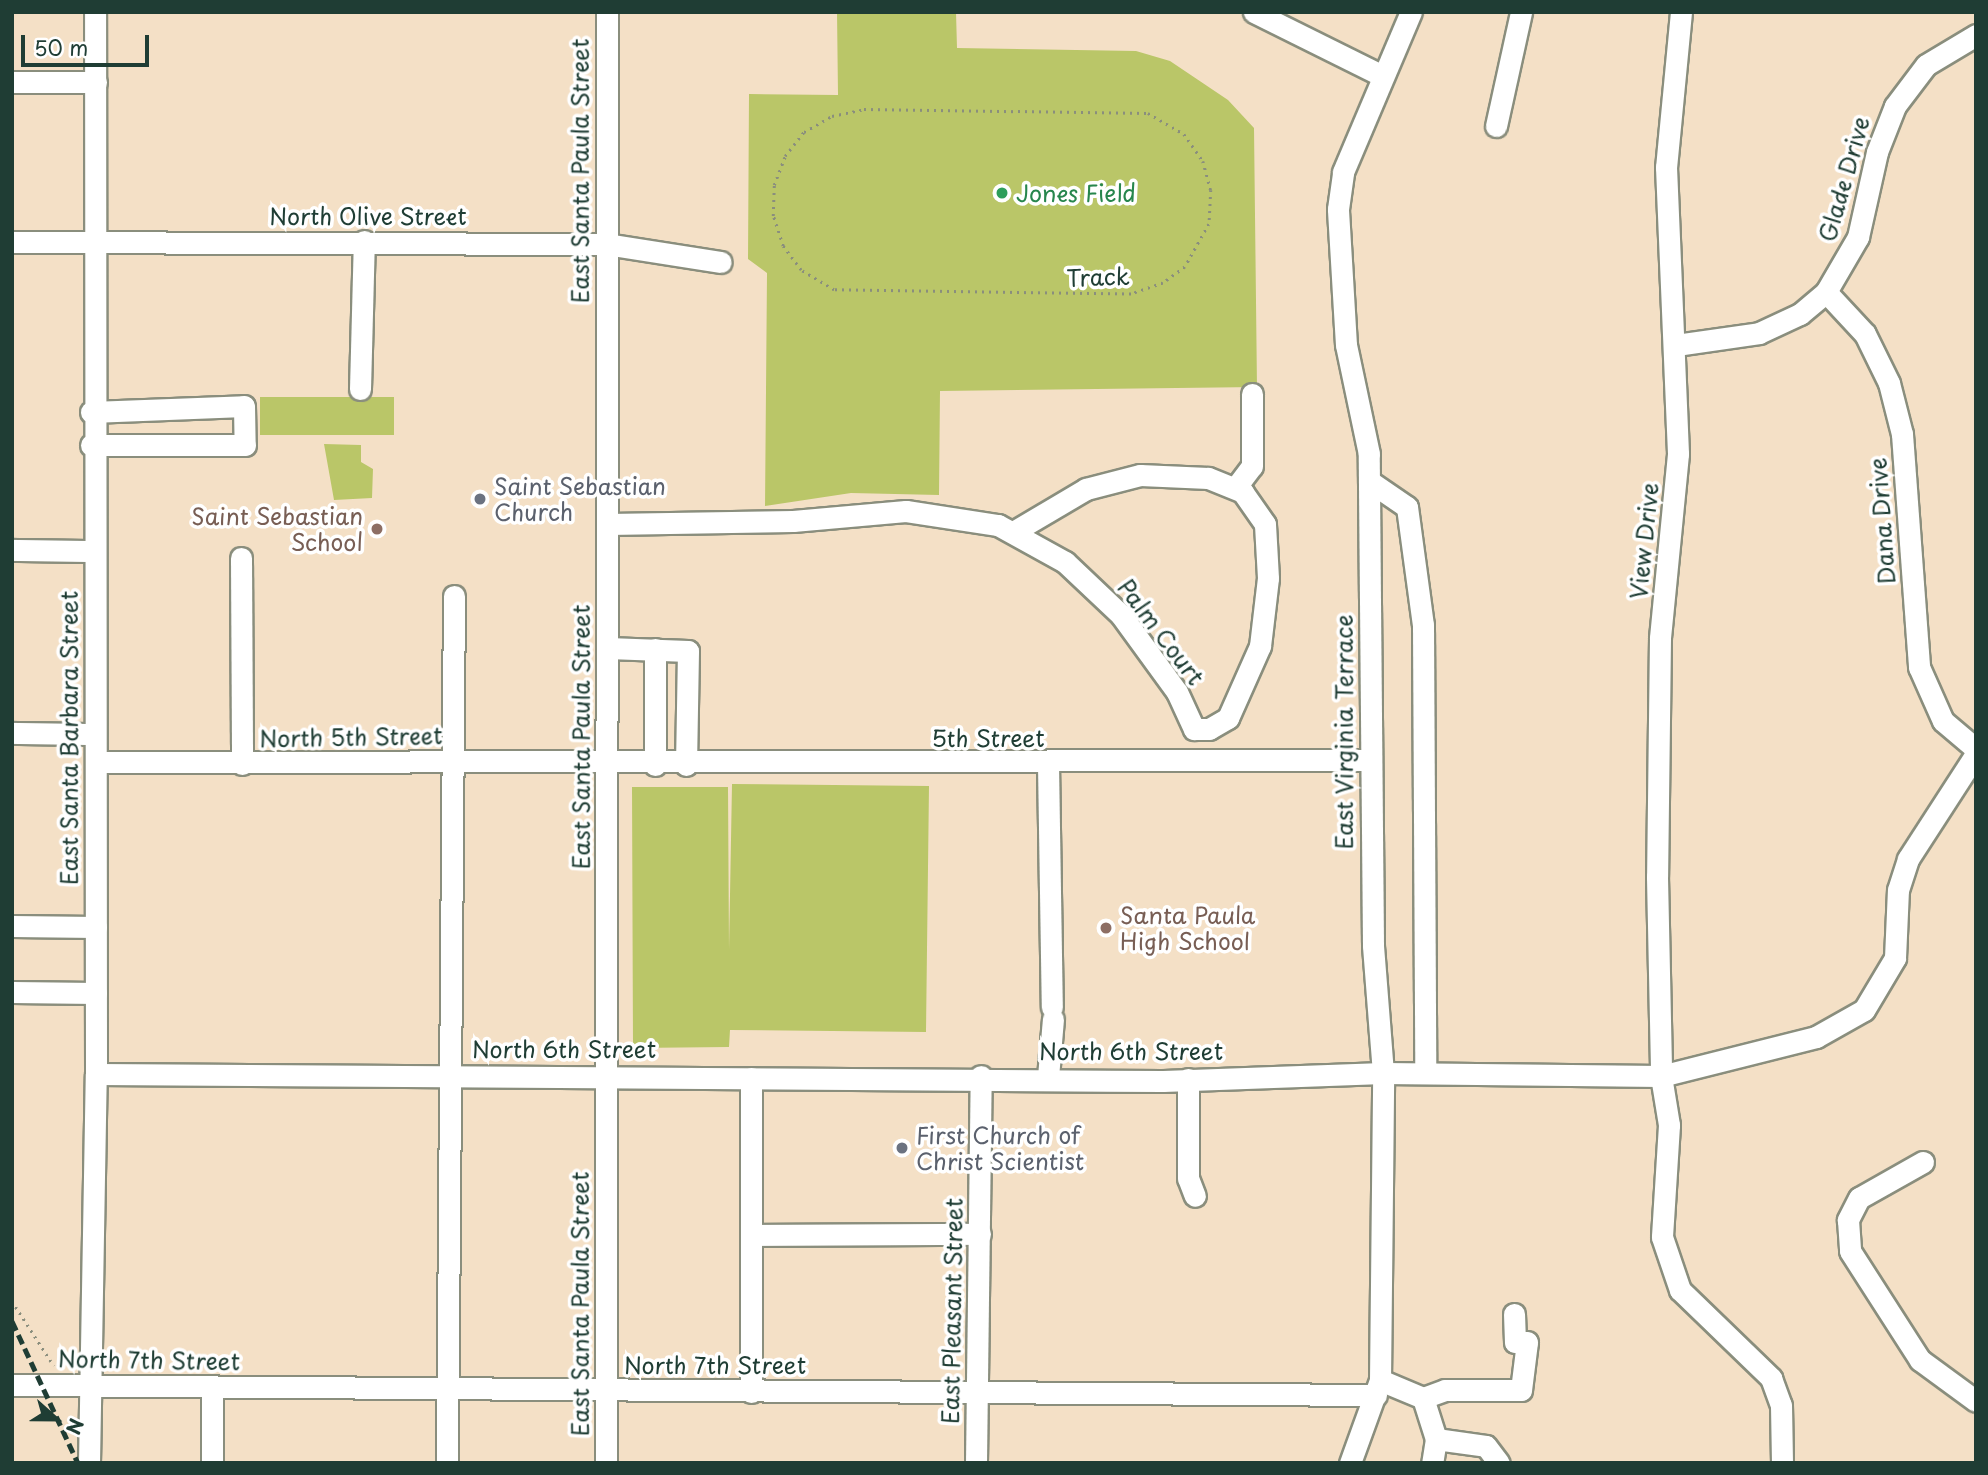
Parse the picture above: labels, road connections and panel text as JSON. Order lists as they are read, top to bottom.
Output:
{
  "streets": {
    "street": [
      "East Santa Paula Street",
      "Glade Drive",
      "North Olive Street",
      "Dana Drive",
      "View Drive",
      "Palm Court",
      "East Virginia Terrace",
      "North 5th Street",
      "East Santa Barbara Street",
      "5th Street",
      "North 6th Street",
      "East Pleasant Street",
      "North 7th Street"
    ],
    "path": ["Track"]
  },
  "crossings": [
    ["East Santa Paula Street", "North Olive Street"],
    ["East Santa Paula Street", "Palm Court"],
    ["East Santa Paula Street", "North 5th Street"],
    ["East Santa Paula Street", "5th Street"],
    ["East Santa Paula Street", "North 6th Street"],
    ["East Santa Paula Street", "North 7th Street"],
    ["Glade Drive", "Dana Drive"],
    ["Glade Drive", "View Drive"],
    ["North Olive Street", "East Santa Barbara Street"],
    ["Dana Drive", "North 6th Street"],
    ["View Drive", "North 6th Street"],
    ["East Virginia Terrace", "5th Street"],
    ["East Virginia Terrace", "North 6th Street"],
    ["East Virginia Terrace", "North 7th Street"],
    ["North 5th Street", "East Santa Barbara Street"],
    ["North 5th Street", "5th Street"],
    ["East Santa Barbara Street", "North 6th Street"],
    ["East Santa Barbara Street", "North 7th Street"],
    ["North 6th Street", "East Pleasant Street"],
    ["East Pleasant Street", "North 7th Street"]
  ],
  "places": [
    "Jones Field",
    "Saint Sebastian Church",
    "Saint Sebastian School",
    "Santa Paula High School",
    "First Church of Christ Scientist"
  ],
  "scale_bar": "50 m",
  "north": "right"
}
